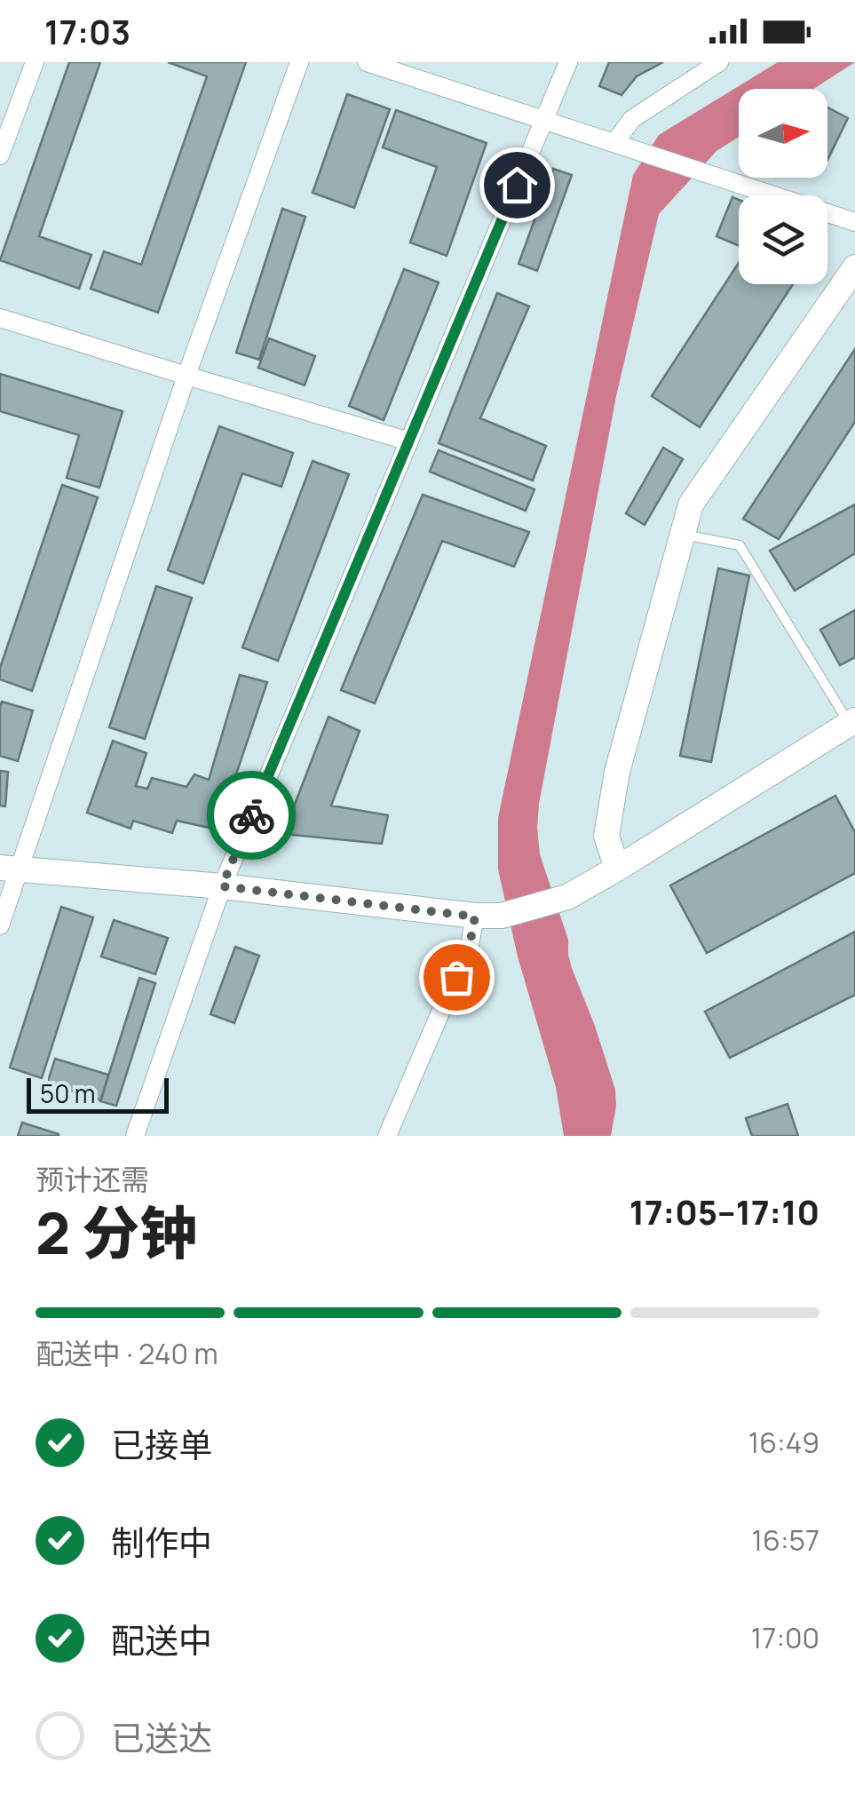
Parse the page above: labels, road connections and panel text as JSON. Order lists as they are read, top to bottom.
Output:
{
  "scale_bar": "50 m",
  "north": "right",
  "page": {
    "status": "17:03",
    "scale": "50 m",
    "heading": ["2 分钟", "预计还需", "17:05–17:10"],
    "bar": "配送中 · 240 m",
    "list": [
      ["已接单", "16:49"],
      ["制作中", "16:57"],
      ["配送中", "17:00"],
      "已送达"
    ]
  }
}
